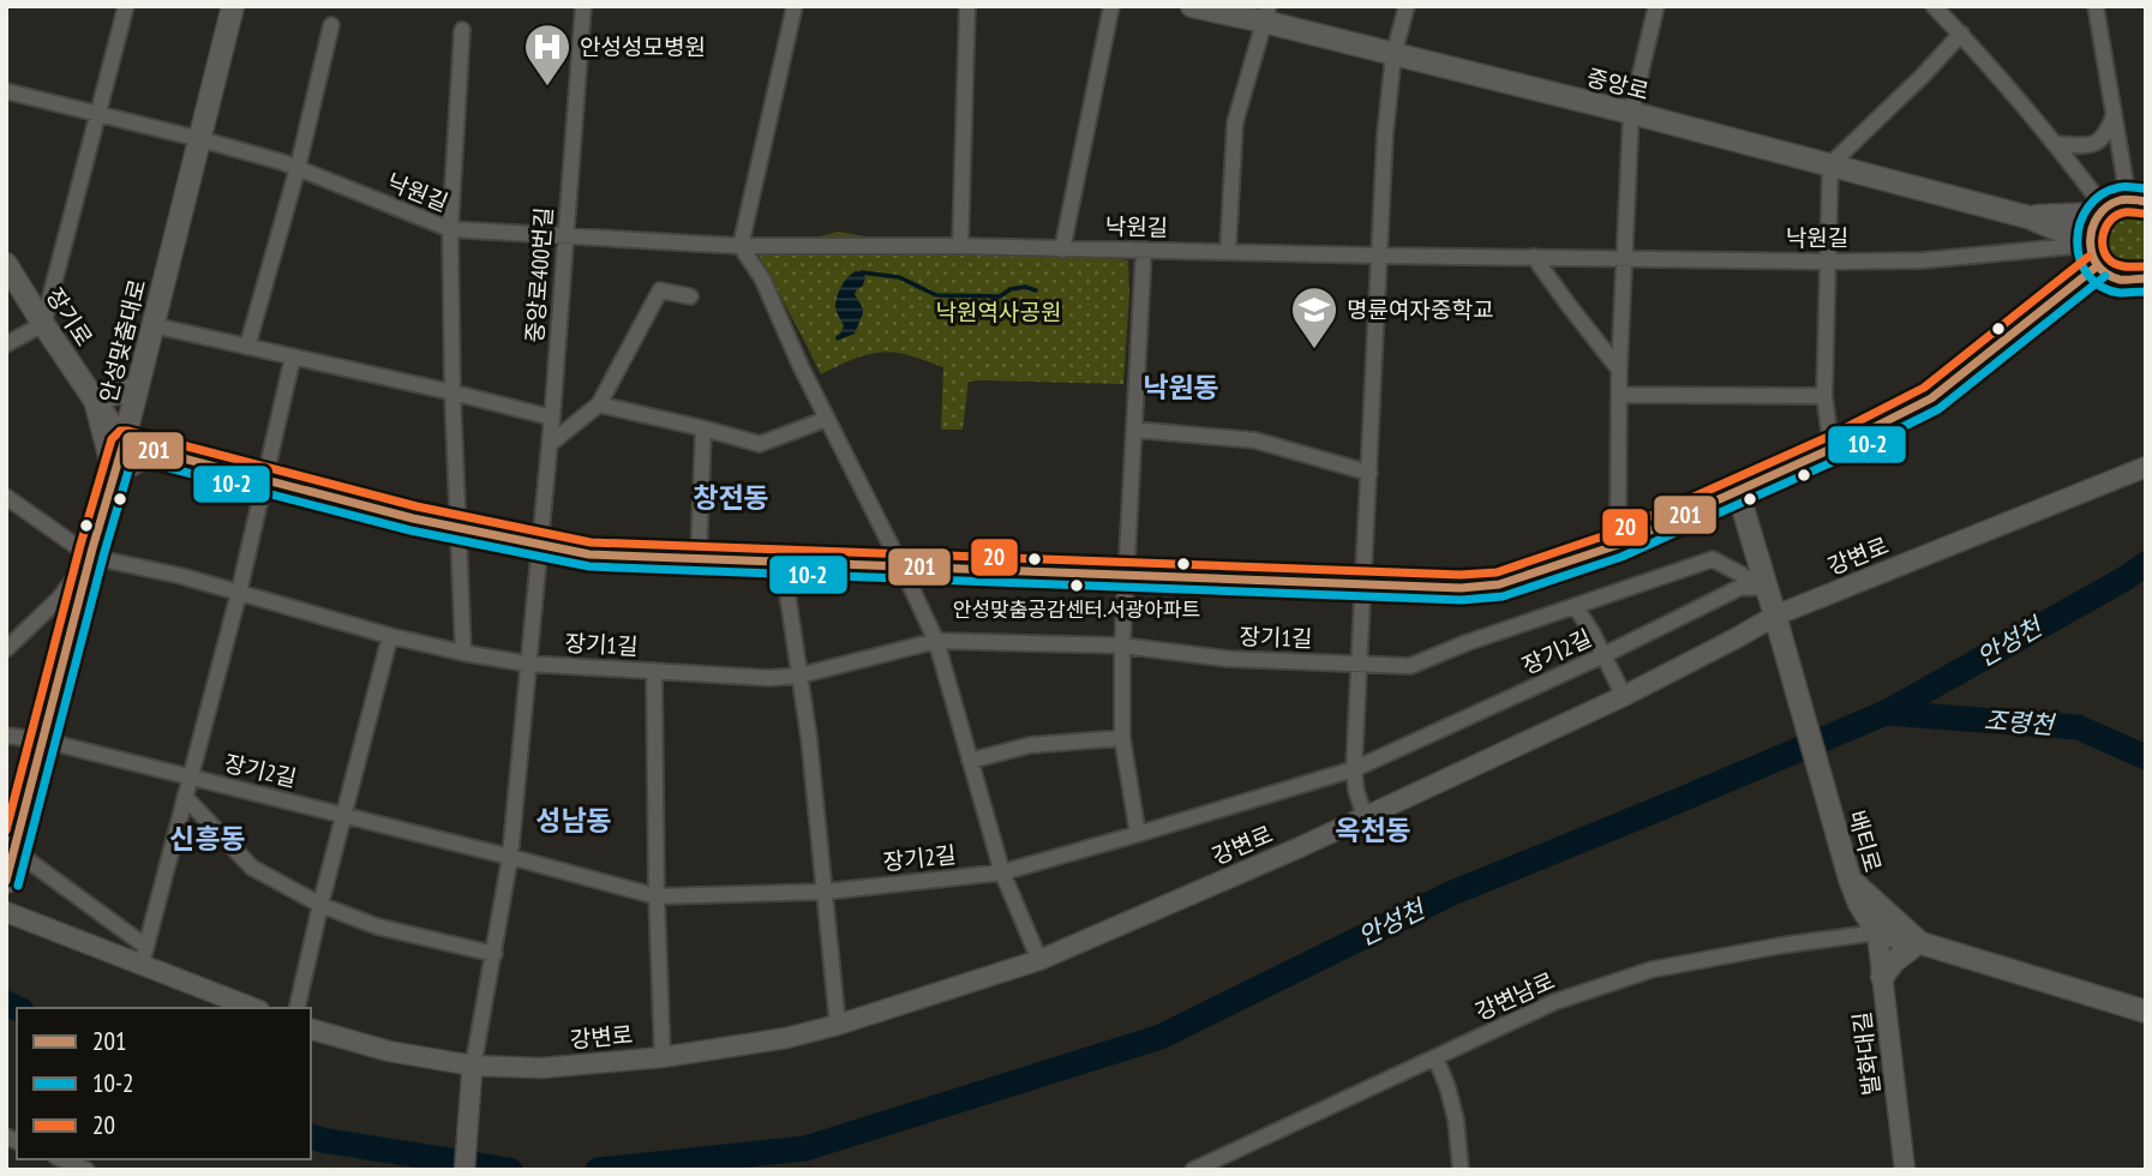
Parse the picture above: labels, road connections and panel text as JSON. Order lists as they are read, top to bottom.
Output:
{
  "streets": {
    "main road": [
      "중앙로",
      "장기로",
      "안성맞춤대로",
      "배티로"
    ],
    "street": [
      "낙원길",
      "중앙로400번길",
      "강변로",
      "장기1길",
      "장기2길",
      "강변남로",
      "발화대길"
    ]
  },
  "crossings": [
    ["중앙로", "낙원길"],
    ["낙원길", "중앙로400번길"],
    ["낙원길", "안성맞춤대로"],
    ["중앙로400번길", "강변로"],
    ["중앙로400번길", "장기1길"],
    ["중앙로400번길", "장기2길"],
    ["장기로", "안성맞춤대로"],
    ["안성맞춤대로", "장기1길"],
    ["안성맞춤대로", "장기2길"],
    ["강변로", "배티로"],
    ["장기1길", "장기2길"],
    ["장기1길", "배티로"],
    ["장기2길", "배티로"],
    ["배티로", "강변남로"],
    ["배티로", "발화대길"],
    ["강변남로", "발화대길"]
  ],
  "districts": [
    "낙원동",
    "창전동",
    "성남동",
    "옥천동",
    "신흥동"
  ],
  "water": ["안성천", "조령천"],
  "parks": ["낙원역사공원"],
  "places": {
    "hospital": ["안성성모병원"],
    "school or university": ["명륜여자중학교"],
    "other": ["안성맞춤공감센터.서광아파트"]
  },
  "lines": ["transit line 10-2", "transit line 201", "transit line 20"],
  "legend": ["201", "10-2", "20"]
}
